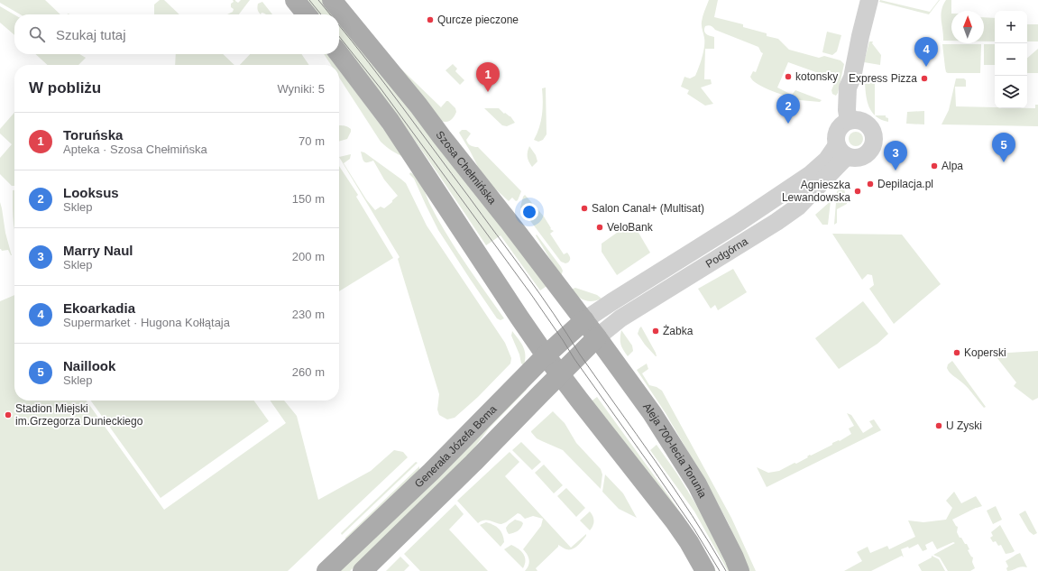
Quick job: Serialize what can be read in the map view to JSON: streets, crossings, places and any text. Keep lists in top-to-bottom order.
{
  "streets": {
    "main road": ["Szosa Chełmińska", "Generała Józefa Bema", "Aleja 700-lecia Torunia"],
    "street": ["Podgórna"]
  },
  "crossings": [
    ["Szosa Chełmińska", "Podgórna"],
    ["Szosa Chełmińska", "Generała Józefa Bema"],
    ["Szosa Chełmińska", "Aleja 700-lecia Torunia"],
    ["Podgórna", "Generała Józefa Bema"],
    ["Podgórna", "Aleja 700-lecia Torunia"]
  ],
  "places": [
    "Qurcze pieczone",
    "kotonsky",
    "Express Pizza",
    "Alpa",
    "Depilacja.pl",
    "Agnieszka Lewandowska",
    "Salon Canal+ (Multisat)",
    "VeloBank",
    "Żabka",
    "Koperski",
    "Stadion Miejski im.Grzegorza Dunieckiego",
    "U Zyski"
  ],
  "north": "top",
  "page": {
    "map_buttons": ["+", "−"],
    "search": "Szukaj tutaj",
    "pins": [
      "4",
      "1",
      "2",
      "5",
      "3"
    ],
    "heading": ["W pobliżu", "Wyniki: 5"],
    "list": [
      {
        "mark": "1",
        "name": "Toruńska",
        "note": "Apteka · Szosa Chełmińska",
        "value": "70 m"
      },
      {
        "mark": "2",
        "name": "Looksus",
        "note": "Sklep",
        "value": "150 m"
      },
      {
        "mark": "3",
        "name": "Marry Naul",
        "note": "Sklep",
        "value": "200 m"
      },
      {
        "mark": "4",
        "name": "Ekoarkadia",
        "note": "Supermarket · Hugona Kołłątaja",
        "value": "230 m"
      },
      {
        "mark": "5",
        "name": "Naillook",
        "note": "Sklep",
        "value": "260 m"
      }
    ]
  }
}
